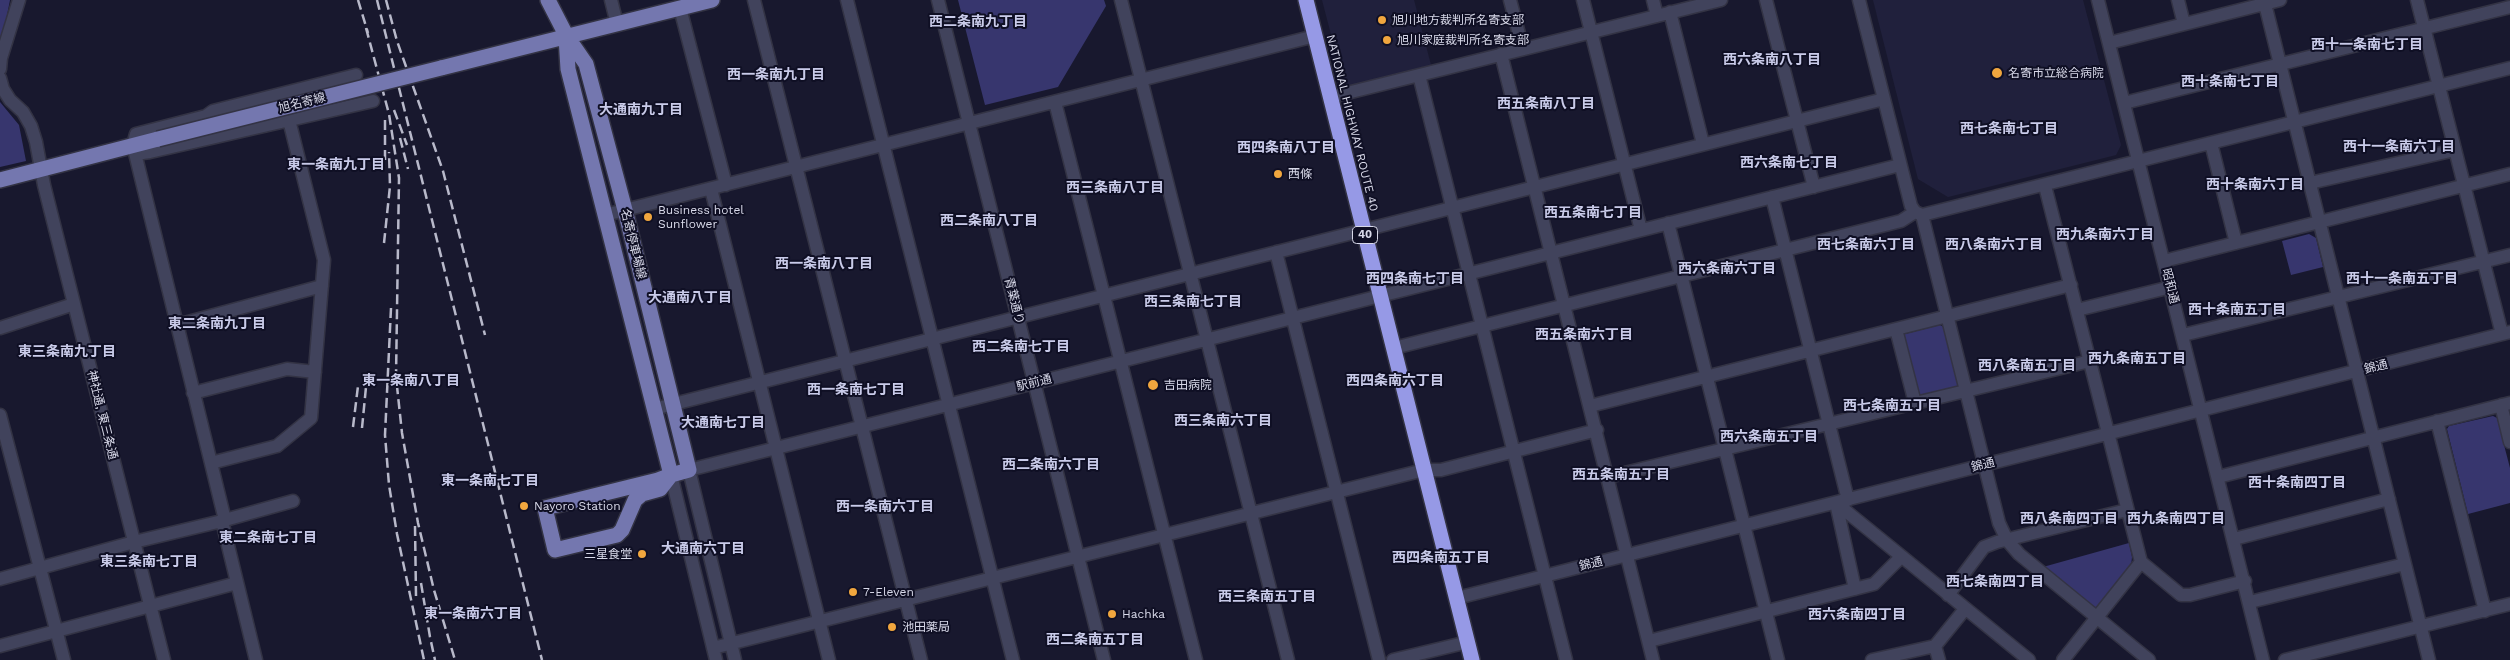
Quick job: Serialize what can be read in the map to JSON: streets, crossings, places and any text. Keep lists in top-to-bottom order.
{
  "streets": {
    "highway": ["NATIONAL HIGHWAY ROUTE 40", "40"],
    "main road": ["旭名寄線", "名寄停車場線"],
    "street": [
      "昭和通",
      "青葉通り",
      "錦通",
      "駅前通",
      "神社通, 東三条通"
    ]
  },
  "crossings": [
    ["旭名寄線", "名寄停車場線"],
    ["旭名寄線", "神社通, 東三条通"],
    ["NATIONAL HIGHWAY ROUTE 40", "錦通"],
    ["NATIONAL HIGHWAY ROUTE 40", "駅前通"],
    ["名寄停車場線", "駅前通"],
    ["昭和通", "錦通"],
    ["青葉通り", "駅前通"]
  ],
  "districts": [
    "西二条南九丁目",
    "西十一条南七丁目",
    "西六条南八丁目",
    "西一条南九丁目",
    "西十条南七丁目",
    "西五条南八丁目",
    "大通南九丁目",
    "西七条南七丁目",
    "西十一条南六丁目",
    "西四条南八丁目",
    "西六条南七丁目",
    "東一条南九丁目",
    "西十条南六丁目",
    "西三条南八丁目",
    "西五条南七丁目",
    "西二条南八丁目",
    "西九条南六丁目",
    "西七条南六丁目",
    "西八条南六丁目",
    "西一条南八丁目",
    "西六条南六丁目",
    "西四条南七丁目",
    "西十一条南五丁目",
    "大通南八丁目",
    "西三条南七丁目",
    "西十条南五丁目",
    "東二条南九丁目",
    "西五条南六丁目",
    "西二条南七丁目",
    "東三条南九丁目",
    "西九条南五丁目",
    "西八条南五丁目",
    "東一条南八丁目",
    "西四条南六丁目",
    "西一条南七丁目",
    "西七条南五丁目",
    "西三条南六丁目",
    "大通南七丁目",
    "西六条南五丁目",
    "西二条南六丁目",
    "西五条南五丁目",
    "東一条南七丁目",
    "西十条南四丁目",
    "西一条南六丁目",
    "西八条南四丁目",
    "西九条南四丁目",
    "東二条南七丁目",
    "大通南六丁目",
    "西四条南五丁目",
    "東三条南七丁目",
    "西七条南四丁目",
    "西三条南五丁目",
    "東一条南六丁目",
    "西六条南四丁目",
    "西二条南五丁目"
  ],
  "places": [
    "旭川地方裁判所名寄支部",
    "旭川家庭裁判所名寄支部",
    "名寄市立総合病院",
    "西條",
    "Business hotel Sunflower",
    "吉田病院",
    "Nayoro Station",
    "三星食堂",
    "7-Eleven",
    "Hachka",
    "池田薬局"
  ]
}
